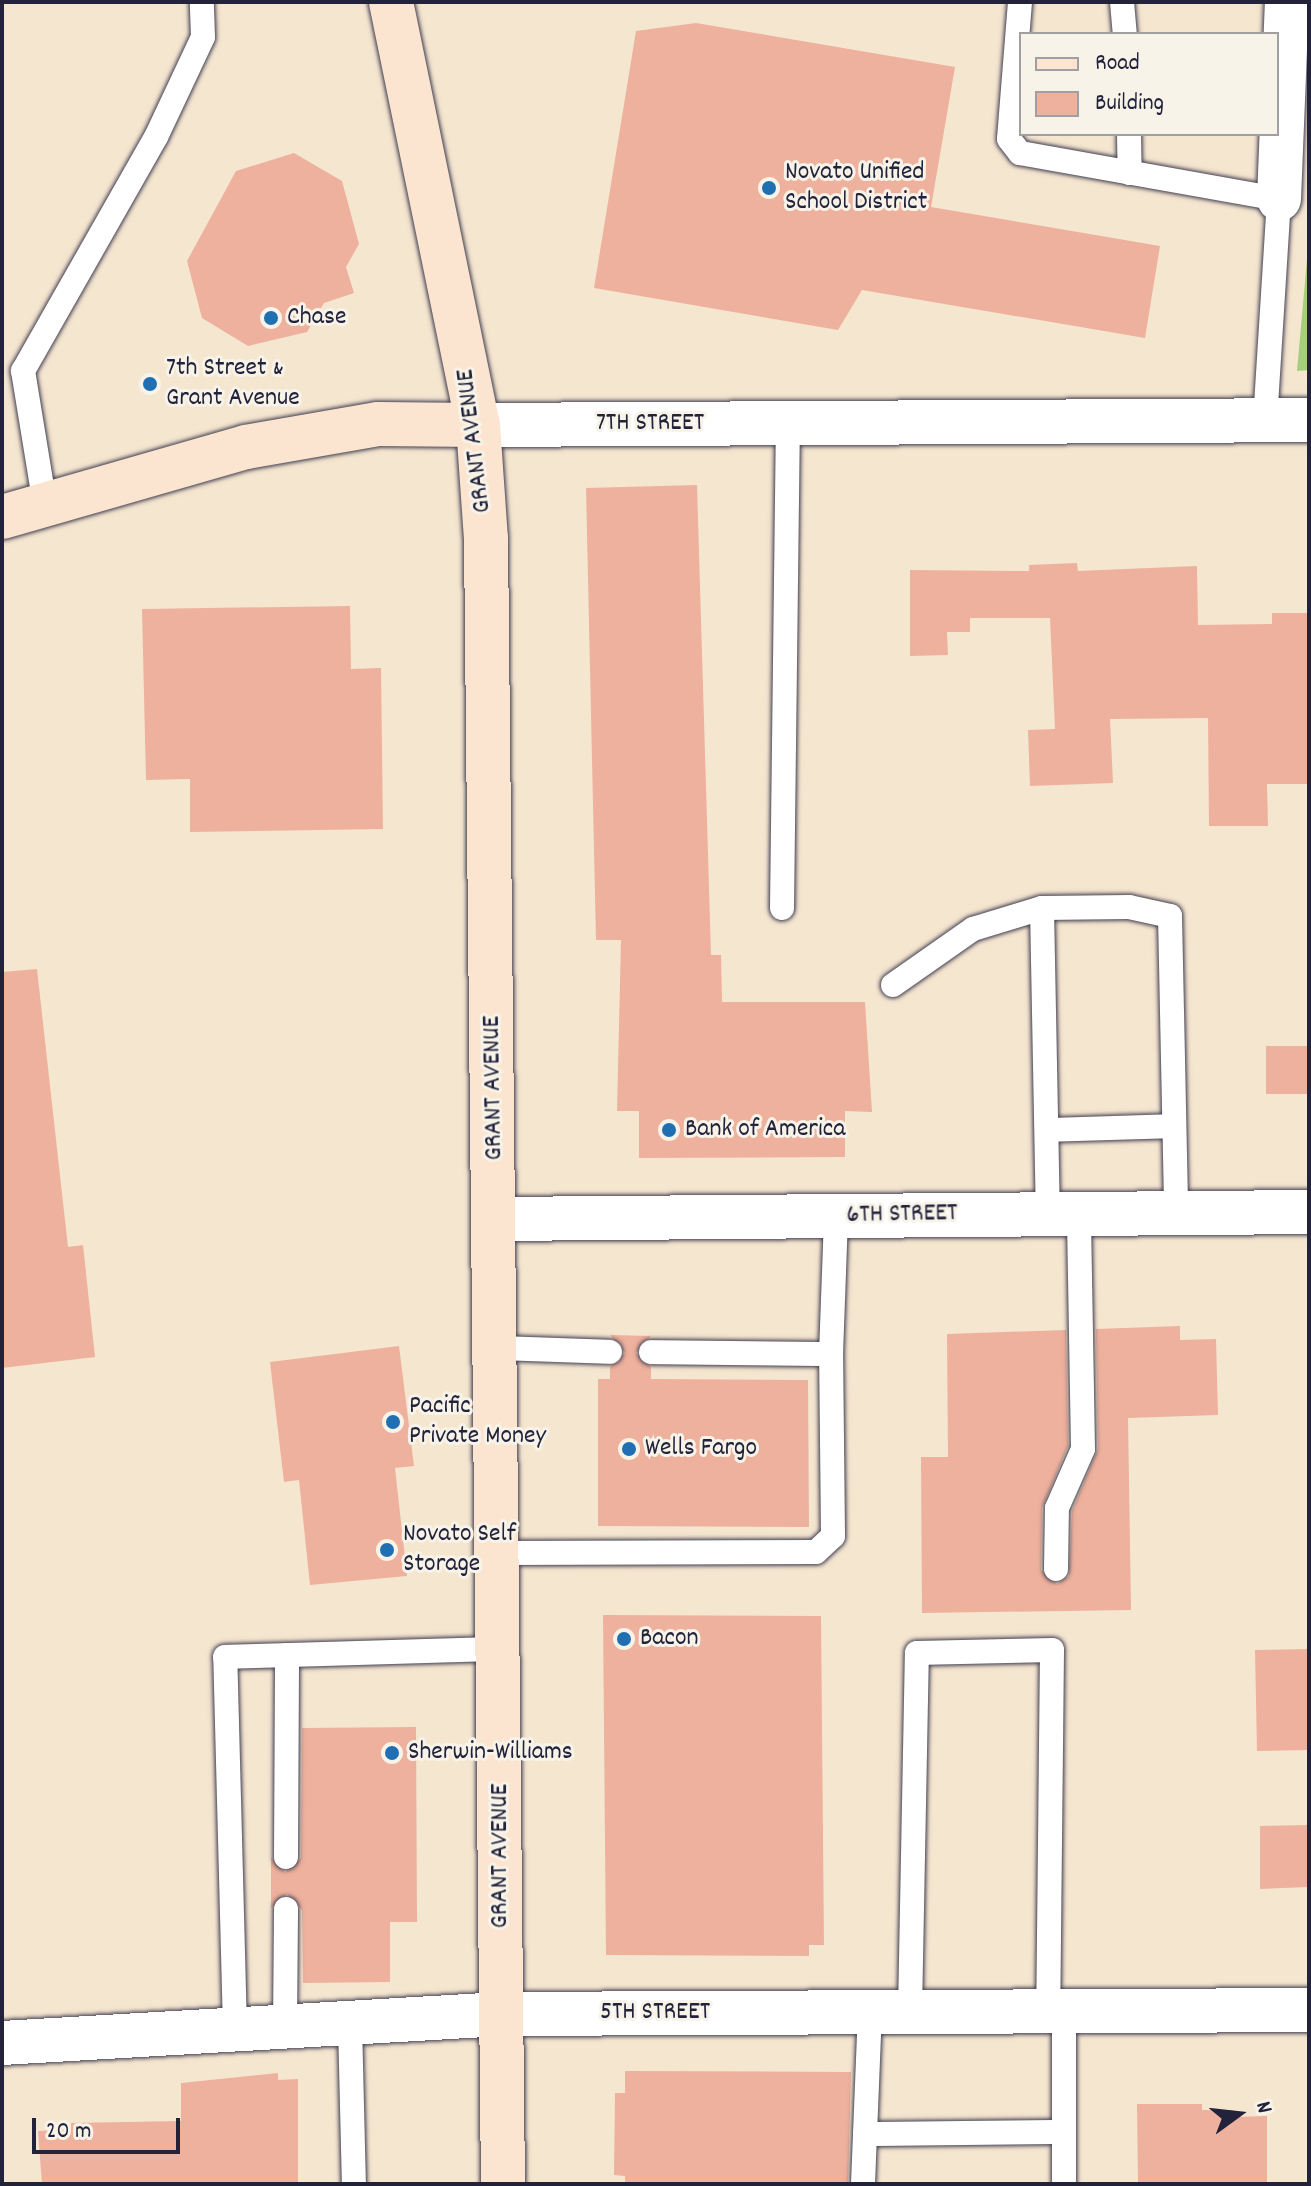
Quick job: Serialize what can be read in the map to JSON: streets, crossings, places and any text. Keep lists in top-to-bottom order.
{
  "streets": {
    "street": [
      "7TH STREET",
      "GRANT AVENUE",
      "6TH STREET",
      "5TH STREET"
    ]
  },
  "crossings": [
    ["7TH STREET", "GRANT AVENUE"],
    ["GRANT AVENUE", "6TH STREET"],
    ["GRANT AVENUE", "5TH STREET"]
  ],
  "places": [
    "Novato Unified School District",
    "Chase",
    "7th Street & Grant Avenue",
    "Bank of America",
    "Pacific Private Money",
    "Wells Fargo",
    "Novato Self Storage",
    "Bacon",
    "Sherwin-Williams"
  ],
  "legend": ["Road", "Building"],
  "scale_bar": "20 m",
  "north": "right"
}
